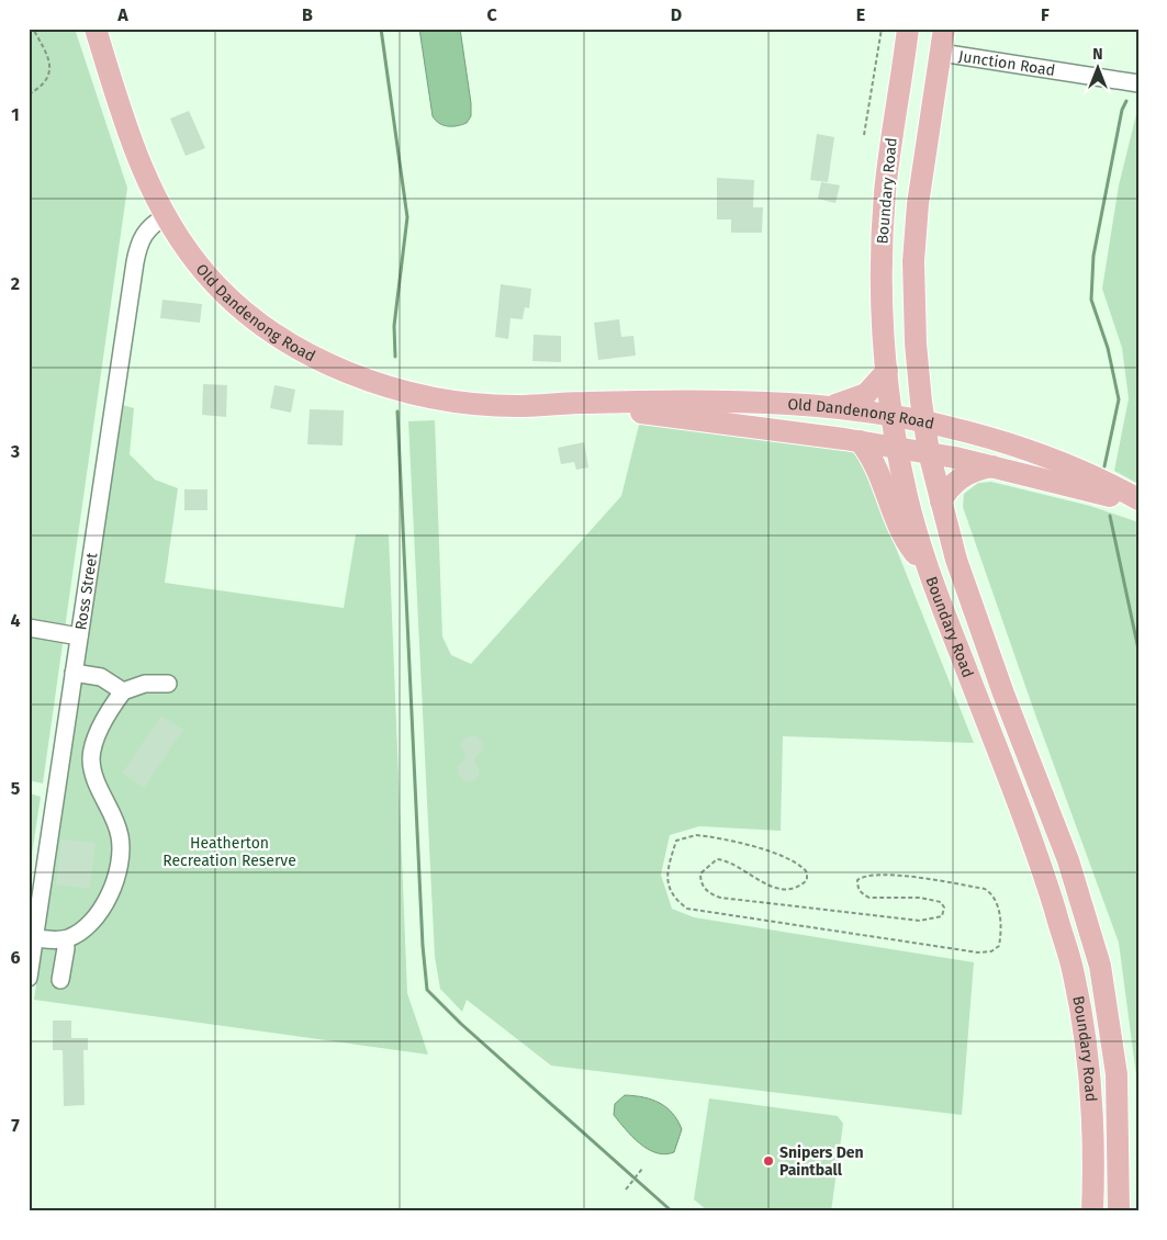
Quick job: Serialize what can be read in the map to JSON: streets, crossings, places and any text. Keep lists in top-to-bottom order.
{
  "streets": {
    "main road": ["Boundary Road", "Old Dandenong Road"],
    "street": ["Junction Road", "Ross Street"]
  },
  "crossings": [
    ["Junction Road", "Boundary Road"],
    ["Boundary Road", "Old Dandenong Road"],
    ["Old Dandenong Road", "Ross Street"]
  ],
  "parks": ["Heatherton Recreation Reserve"],
  "places": ["Snipers Den Paintball"],
  "north": "top",
  "grid": {
    "columns": [
      "A",
      "B",
      "C",
      "D",
      "E",
      "F"
    ],
    "rows": [
      "1",
      "2",
      "3",
      "4",
      "5",
      "6",
      "7"
    ]
  }
}
